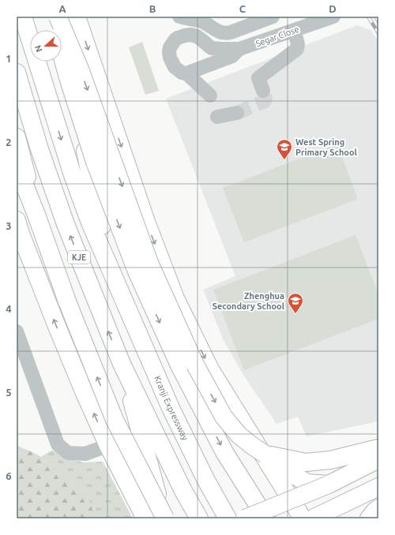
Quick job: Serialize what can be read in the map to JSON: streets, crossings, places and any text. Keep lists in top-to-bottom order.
{
  "streets": {
    "highway": ["KJE", "Kranji Expressway"],
    "street": ["Segar Close"]
  },
  "crossings": [
    ["KJE", "Kranji Expressway"]
  ],
  "places": {
    "school or university": ["West Spring Primary School", "Zhenghua Secondary School"]
  },
  "north": "left",
  "grid": {
    "columns": [
      "A",
      "B",
      "C",
      "D"
    ],
    "rows": [
      "1",
      "2",
      "3",
      "4",
      "5",
      "6"
    ]
  }
}
